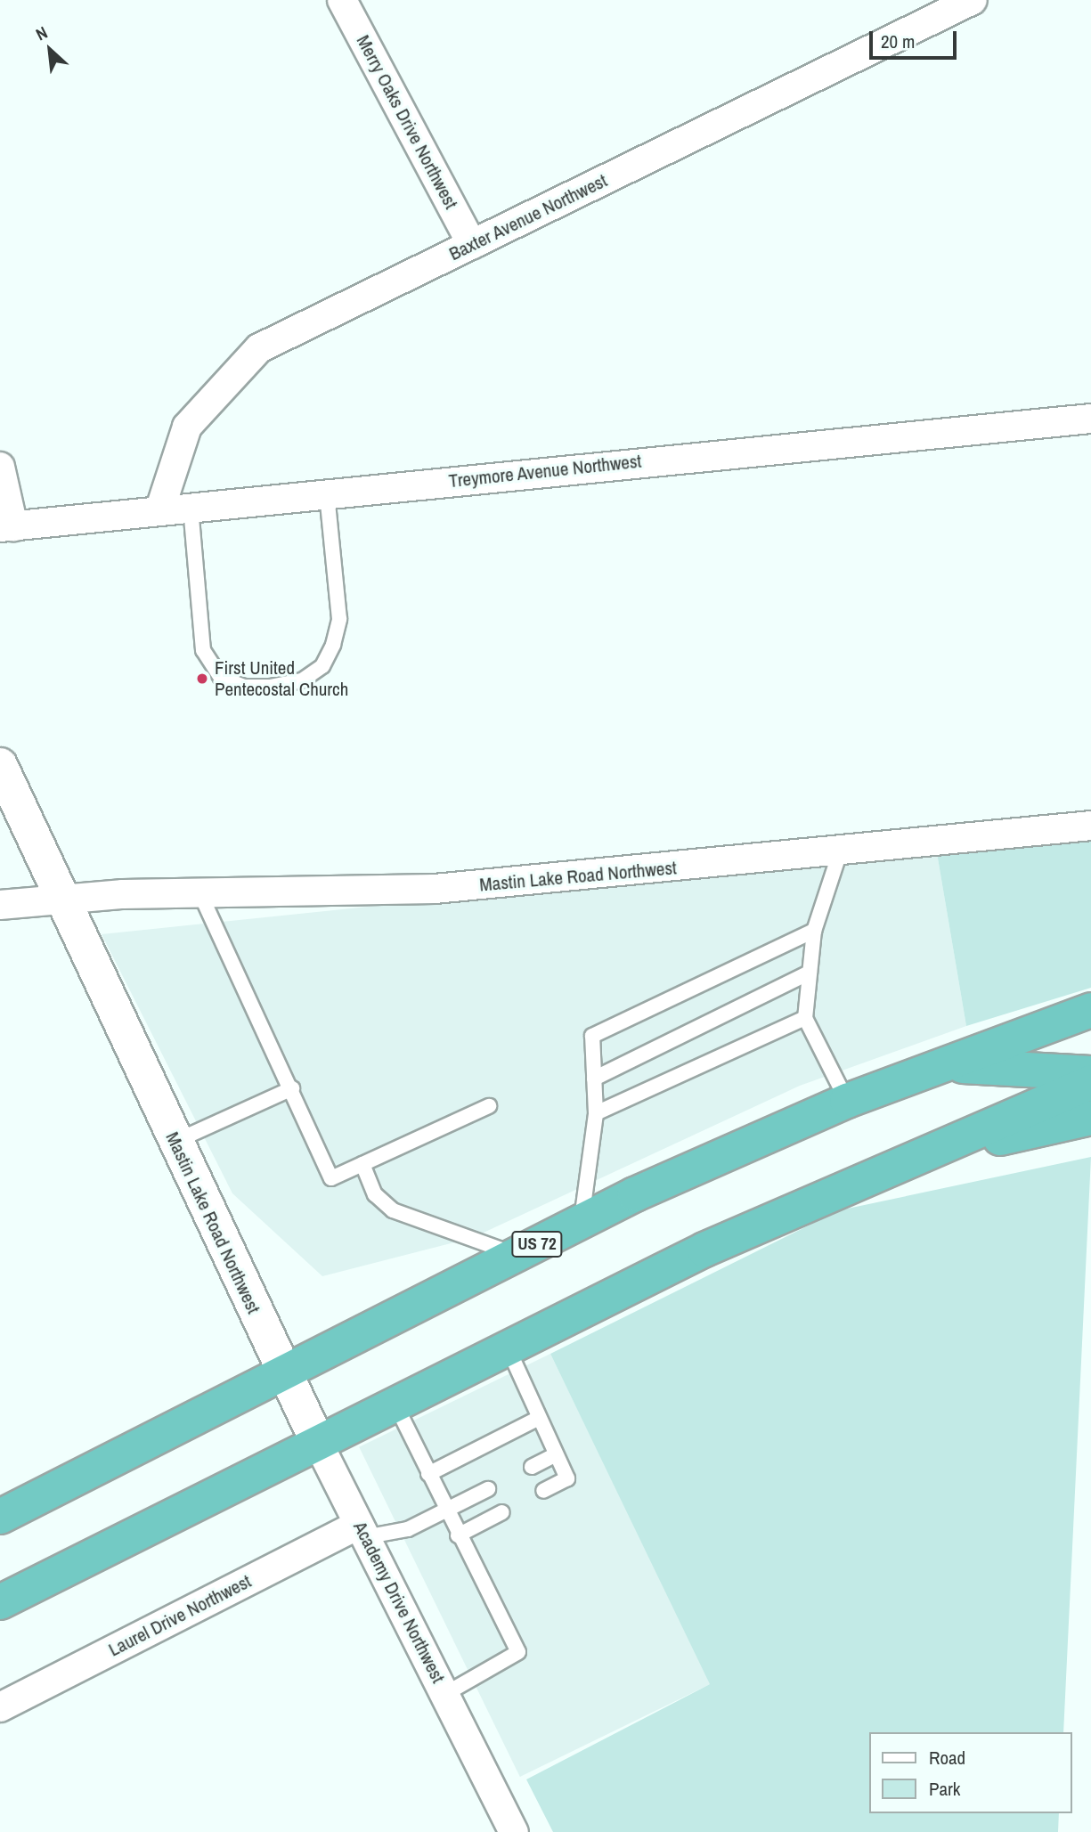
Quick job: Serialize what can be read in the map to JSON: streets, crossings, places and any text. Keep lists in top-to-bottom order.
{
  "streets": {
    "highway": ["US 72"],
    "street": [
      "Merry Oaks Drive Northwest",
      "Baxter Avenue Northwest",
      "Treymore Avenue Northwest",
      "Mastin Lake Road Northwest",
      "Academy Drive Northwest",
      "Laurel Drive Northwest"
    ]
  },
  "crossings": [
    ["Merry Oaks Drive Northwest", "Baxter Avenue Northwest"],
    ["Baxter Avenue Northwest", "Treymore Avenue Northwest"],
    ["Mastin Lake Road Northwest", "US 72"],
    ["Mastin Lake Road Northwest", "Academy Drive Northwest"],
    ["US 72", "Academy Drive Northwest"],
    ["Academy Drive Northwest", "Laurel Drive Northwest"]
  ],
  "places": ["First United Pentecostal Church"],
  "legend": ["Road", "Park"],
  "scale_bar": "20 m",
  "north": "top left"
}
